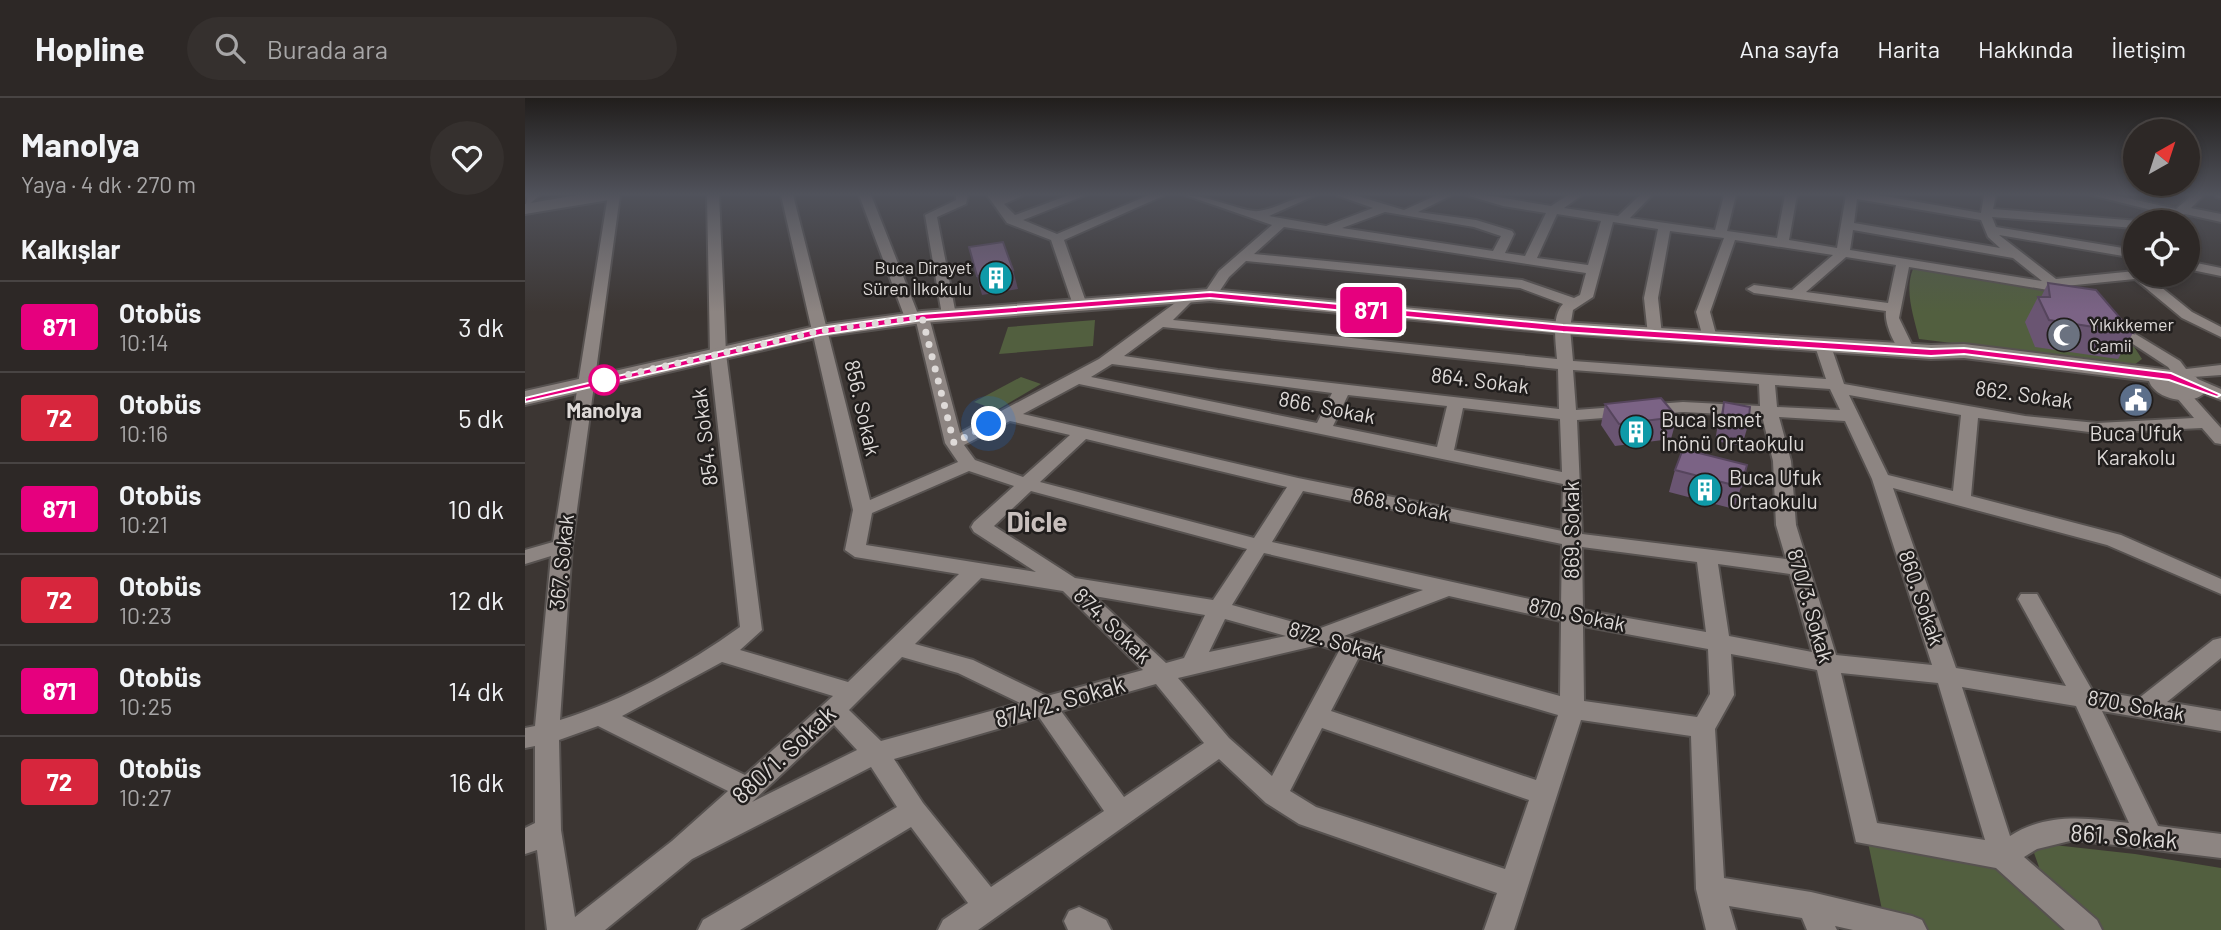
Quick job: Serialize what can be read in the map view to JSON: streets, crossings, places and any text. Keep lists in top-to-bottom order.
{
  "streets": {
    "street": [
      "864. Sokak",
      "862. Sokak",
      "856. Sokak",
      "866. Sokak",
      "854. Sokak",
      "868. Sokak",
      "869. Sokak",
      "367. Sokak",
      "860. Sokak",
      "870/3. Sokak",
      "870. Sokak",
      "874. Sokak",
      "872. Sokak",
      "874/2. Sokak",
      "880/1. Sokak",
      "861. Sokak"
    ]
  },
  "crossings": [
    ["864. Sokak", "869. Sokak"],
    ["864. Sokak", "860. Sokak"],
    ["864. Sokak", "870/3. Sokak"],
    ["862. Sokak", "869. Sokak"],
    ["862. Sokak", "860. Sokak"],
    ["862. Sokak", "870/3. Sokak"],
    ["856. Sokak", "874. Sokak"],
    ["866. Sokak", "869. Sokak"],
    ["868. Sokak", "869. Sokak"],
    ["868. Sokak", "870/3. Sokak"],
    ["869. Sokak", "870. Sokak"],
    ["869. Sokak", "874. Sokak"],
    ["869. Sokak", "872. Sokak"],
    ["860. Sokak", "870/3. Sokak"],
    ["860. Sokak", "870. Sokak"],
    ["860. Sokak", "861. Sokak"],
    ["870/3. Sokak", "870. Sokak"],
    ["870/3. Sokak", "861. Sokak"],
    ["870. Sokak", "872. Sokak"],
    ["870. Sokak", "874/2. Sokak"],
    ["874. Sokak", "872. Sokak"],
    ["874. Sokak", "874/2. Sokak"],
    ["874. Sokak", "880/1. Sokak"],
    ["872. Sokak", "874/2. Sokak"],
    ["874/2. Sokak", "880/1. Sokak"]
  ],
  "districts": ["Dicle"],
  "places": {
    "building": ["Buca Dirayet Süren İlkokulu", "Buca İsmet İnönü Ortaokulu", "Buca Ufuk Ortaokulu"],
    "mosque": ["Yıkıkkemer Camii"],
    "other": ["Manolya"],
    "public building": ["Buca Ufuk Karakolu"]
  },
  "lines": ["bus line 871"],
  "north": "top right",
  "page": {
    "header": "Hopline",
    "search": "Burada ara",
    "nav": [
      "Ana sayfa",
      "Harita",
      "Hakkında",
      "İletişim"
    ],
    "heading": [
      ["Manolya", "Yaya · 4 dk · 270 m"],
      "Kalkışlar"
    ],
    "on_map": "871",
    "list": [
      {
        "mark": "871",
        "name": "Otobüs",
        "note": "10:14",
        "value": "3 dk"
      },
      {
        "mark": "72",
        "name": "Otobüs",
        "note": "10:16",
        "value": "5 dk"
      },
      {
        "mark": "871",
        "name": "Otobüs",
        "note": "10:21",
        "value": "10 dk"
      },
      {
        "mark": "72",
        "name": "Otobüs",
        "note": "10:23",
        "value": "12 dk"
      },
      {
        "mark": "871",
        "name": "Otobüs",
        "note": "10:25",
        "value": "14 dk"
      },
      {
        "mark": "72",
        "name": "Otobüs",
        "note": "10:27",
        "value": "16 dk"
      }
    ]
  }
}
